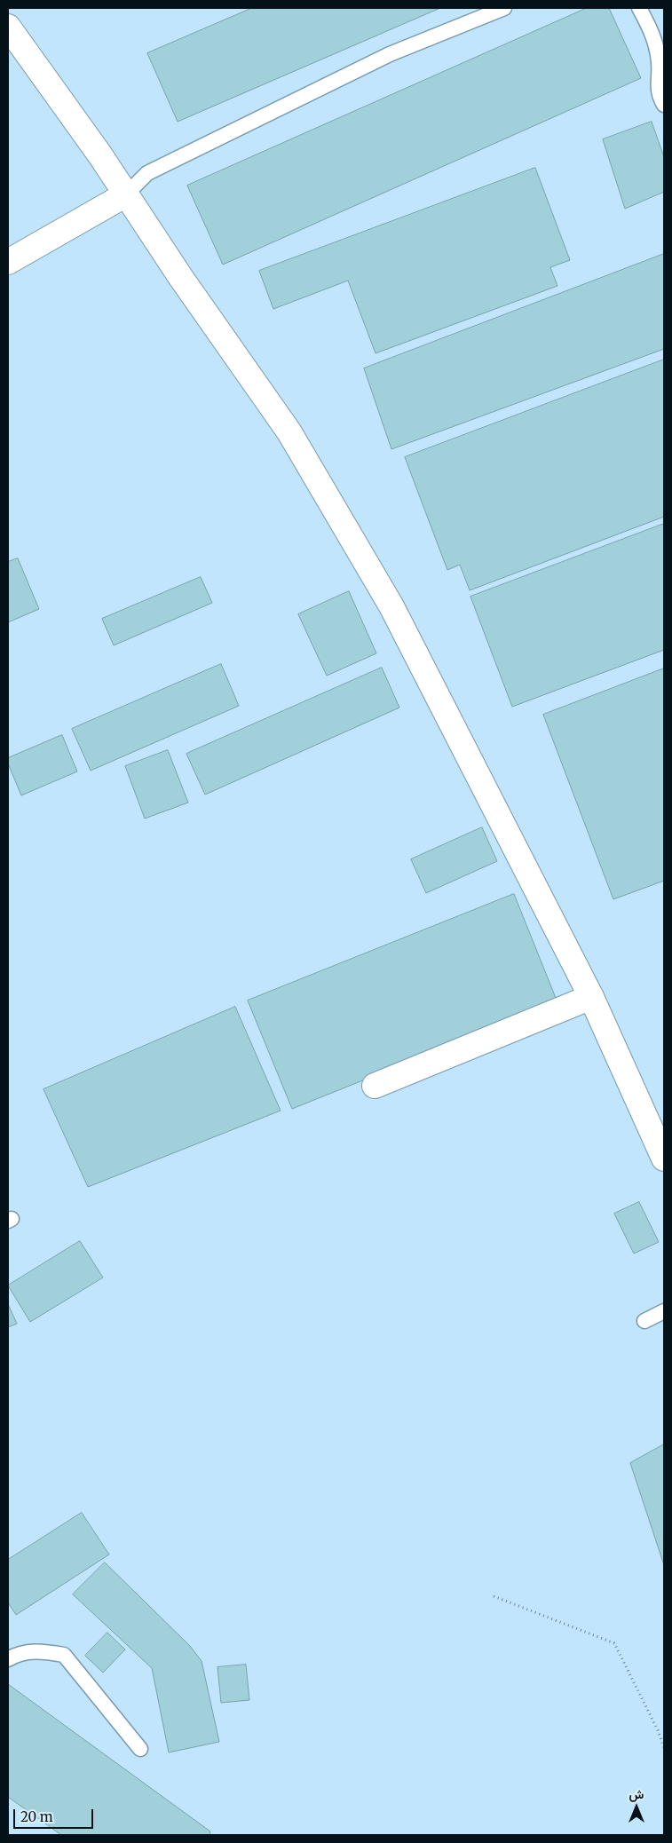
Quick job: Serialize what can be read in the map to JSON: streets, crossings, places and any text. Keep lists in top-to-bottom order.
{
  "scale_bar": "20 m",
  "north": "top"
}
